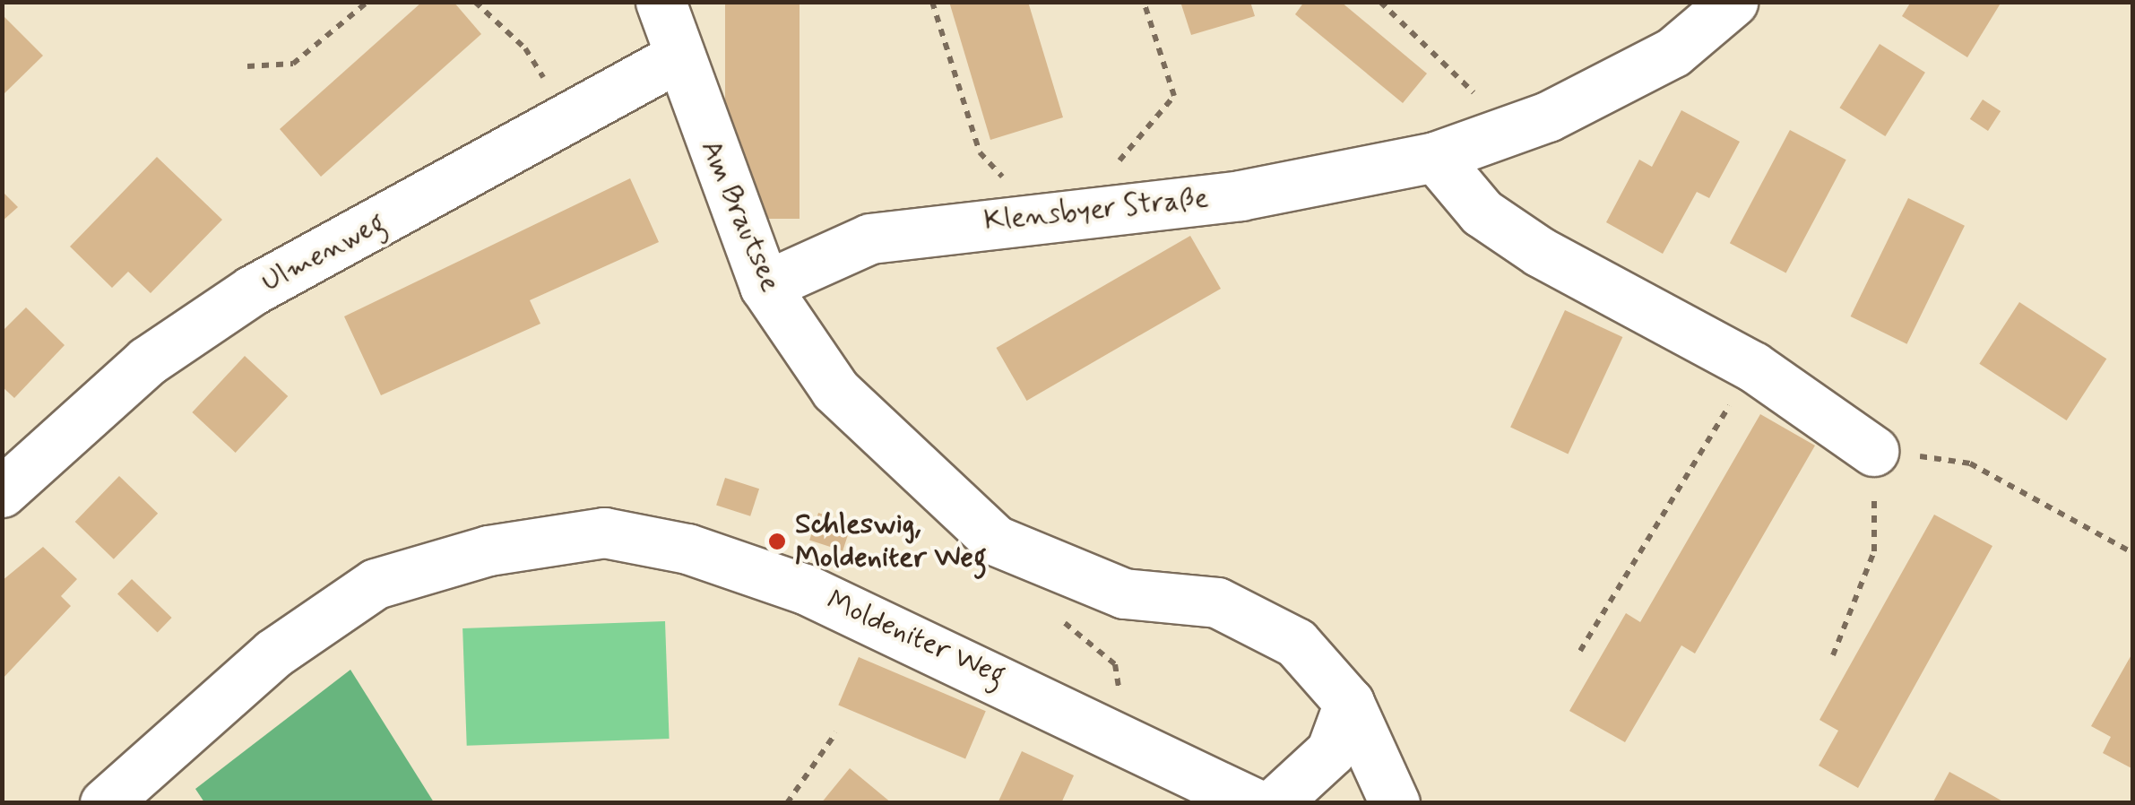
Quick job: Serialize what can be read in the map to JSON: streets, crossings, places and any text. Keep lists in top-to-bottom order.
{
  "streets": {
    "street": [
      "Klensbyer Straße",
      "Am Brautsee",
      "Ulmenweg",
      "Moldeniter Weg"
    ]
  },
  "crossings": [
    ["Klensbyer Straße", "Am Brautsee"],
    ["Am Brautsee", "Ulmenweg"]
  ],
  "places": ["Schleswig, Moldeniter Weg"]
}
